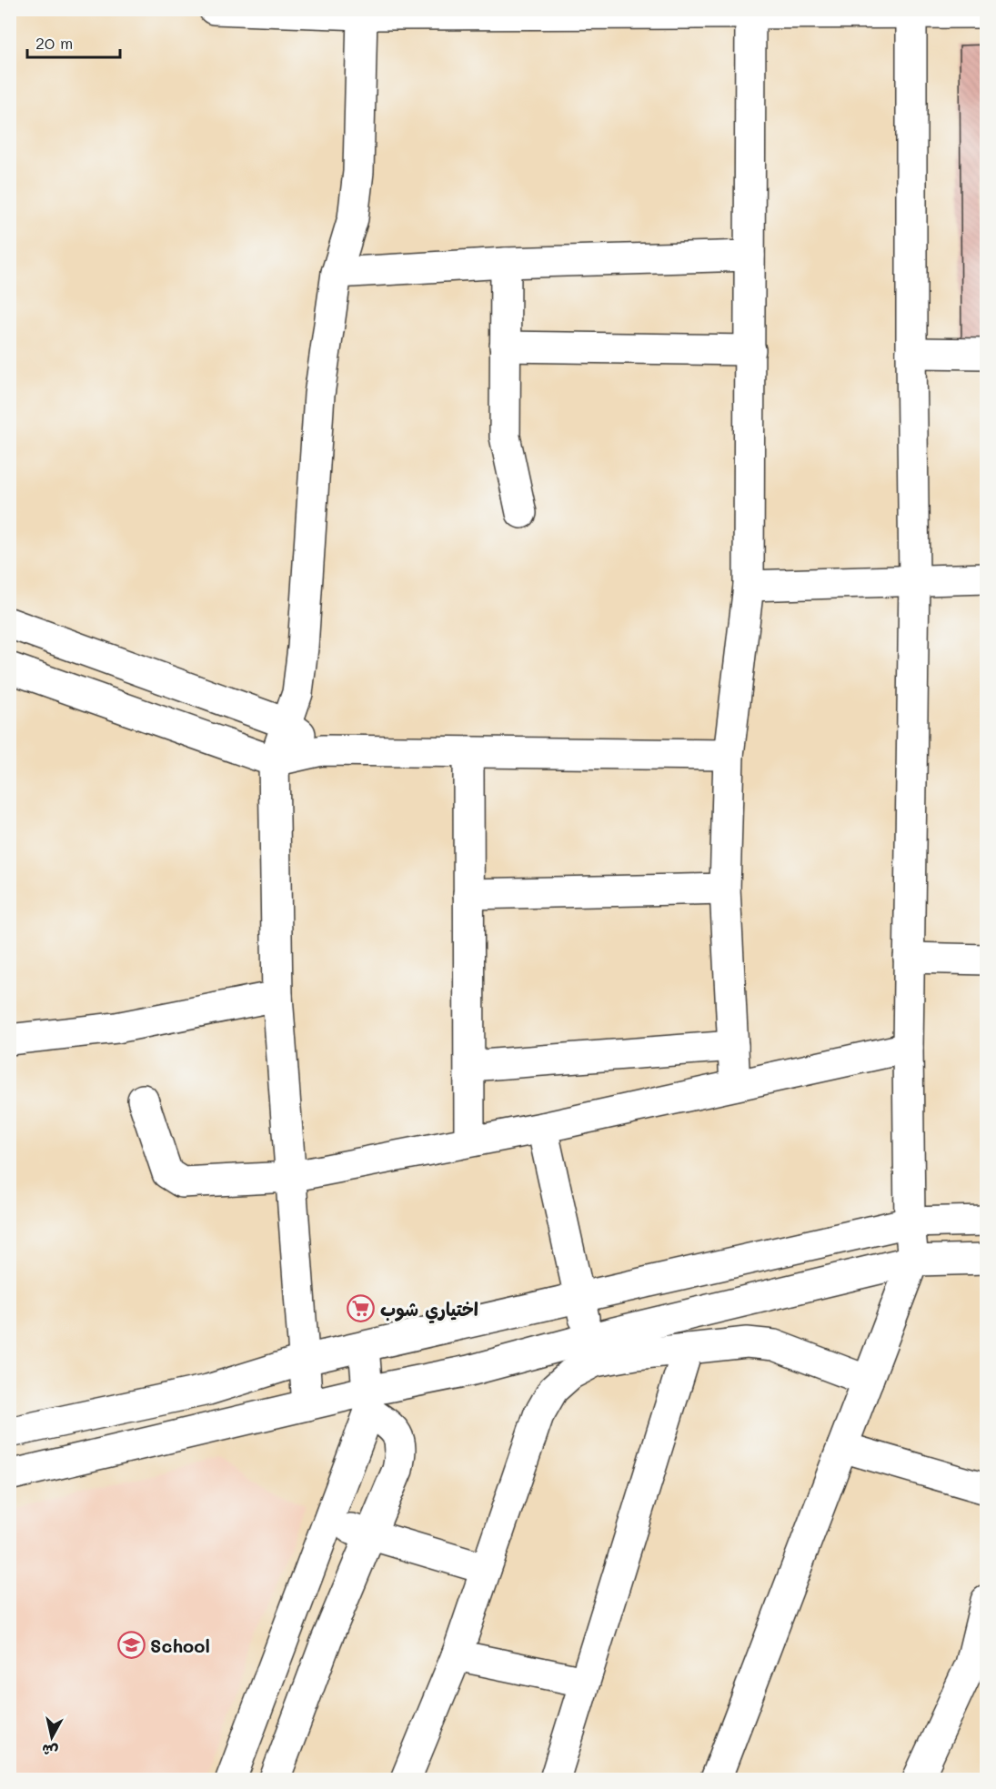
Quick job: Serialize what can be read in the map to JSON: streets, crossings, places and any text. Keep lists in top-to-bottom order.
{
  "places": {
    "supermarket": ["اختياري شوب"],
    "school or university": ["School"]
  },
  "scale_bar": "20 m",
  "north": "bottom"
}
